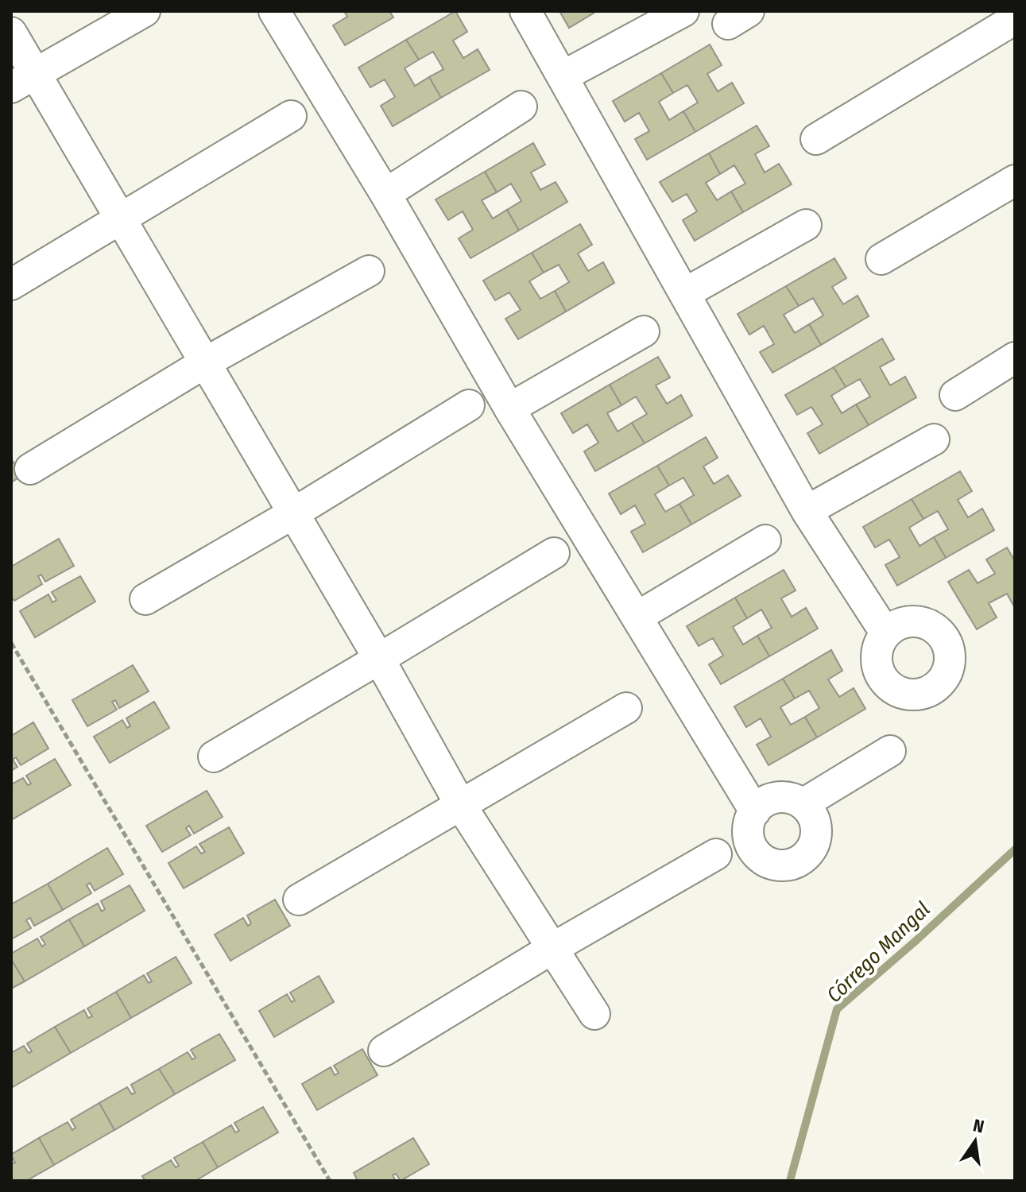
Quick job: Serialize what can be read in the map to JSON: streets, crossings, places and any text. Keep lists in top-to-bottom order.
{
  "water": ["Córrego Mangal"],
  "north": "top"
}
